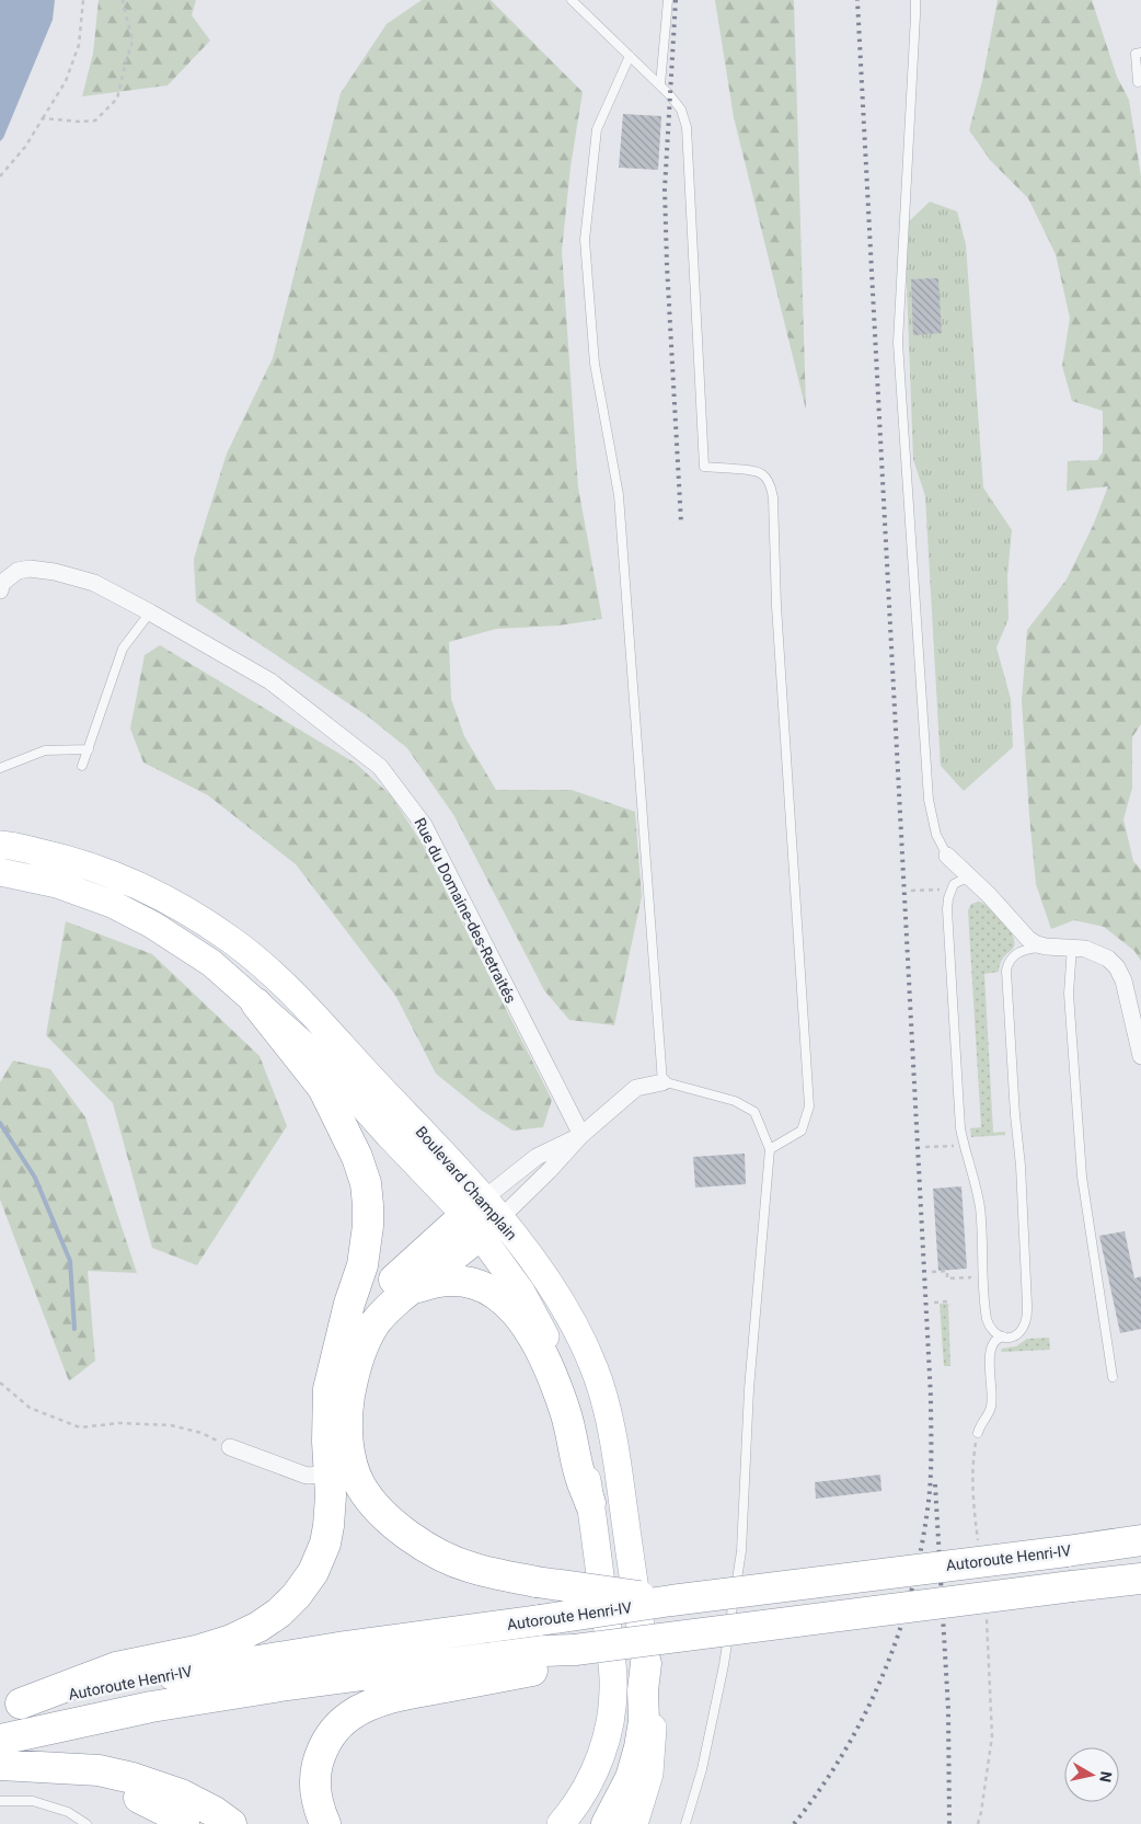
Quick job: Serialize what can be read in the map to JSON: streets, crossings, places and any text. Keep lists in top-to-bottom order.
{
  "streets": {
    "highway": ["Autoroute Henri-IV"],
    "main road": ["Boulevard Champlain"],
    "street": ["Rue du Domaine-des-Retraités"]
  },
  "north": "right"
}
